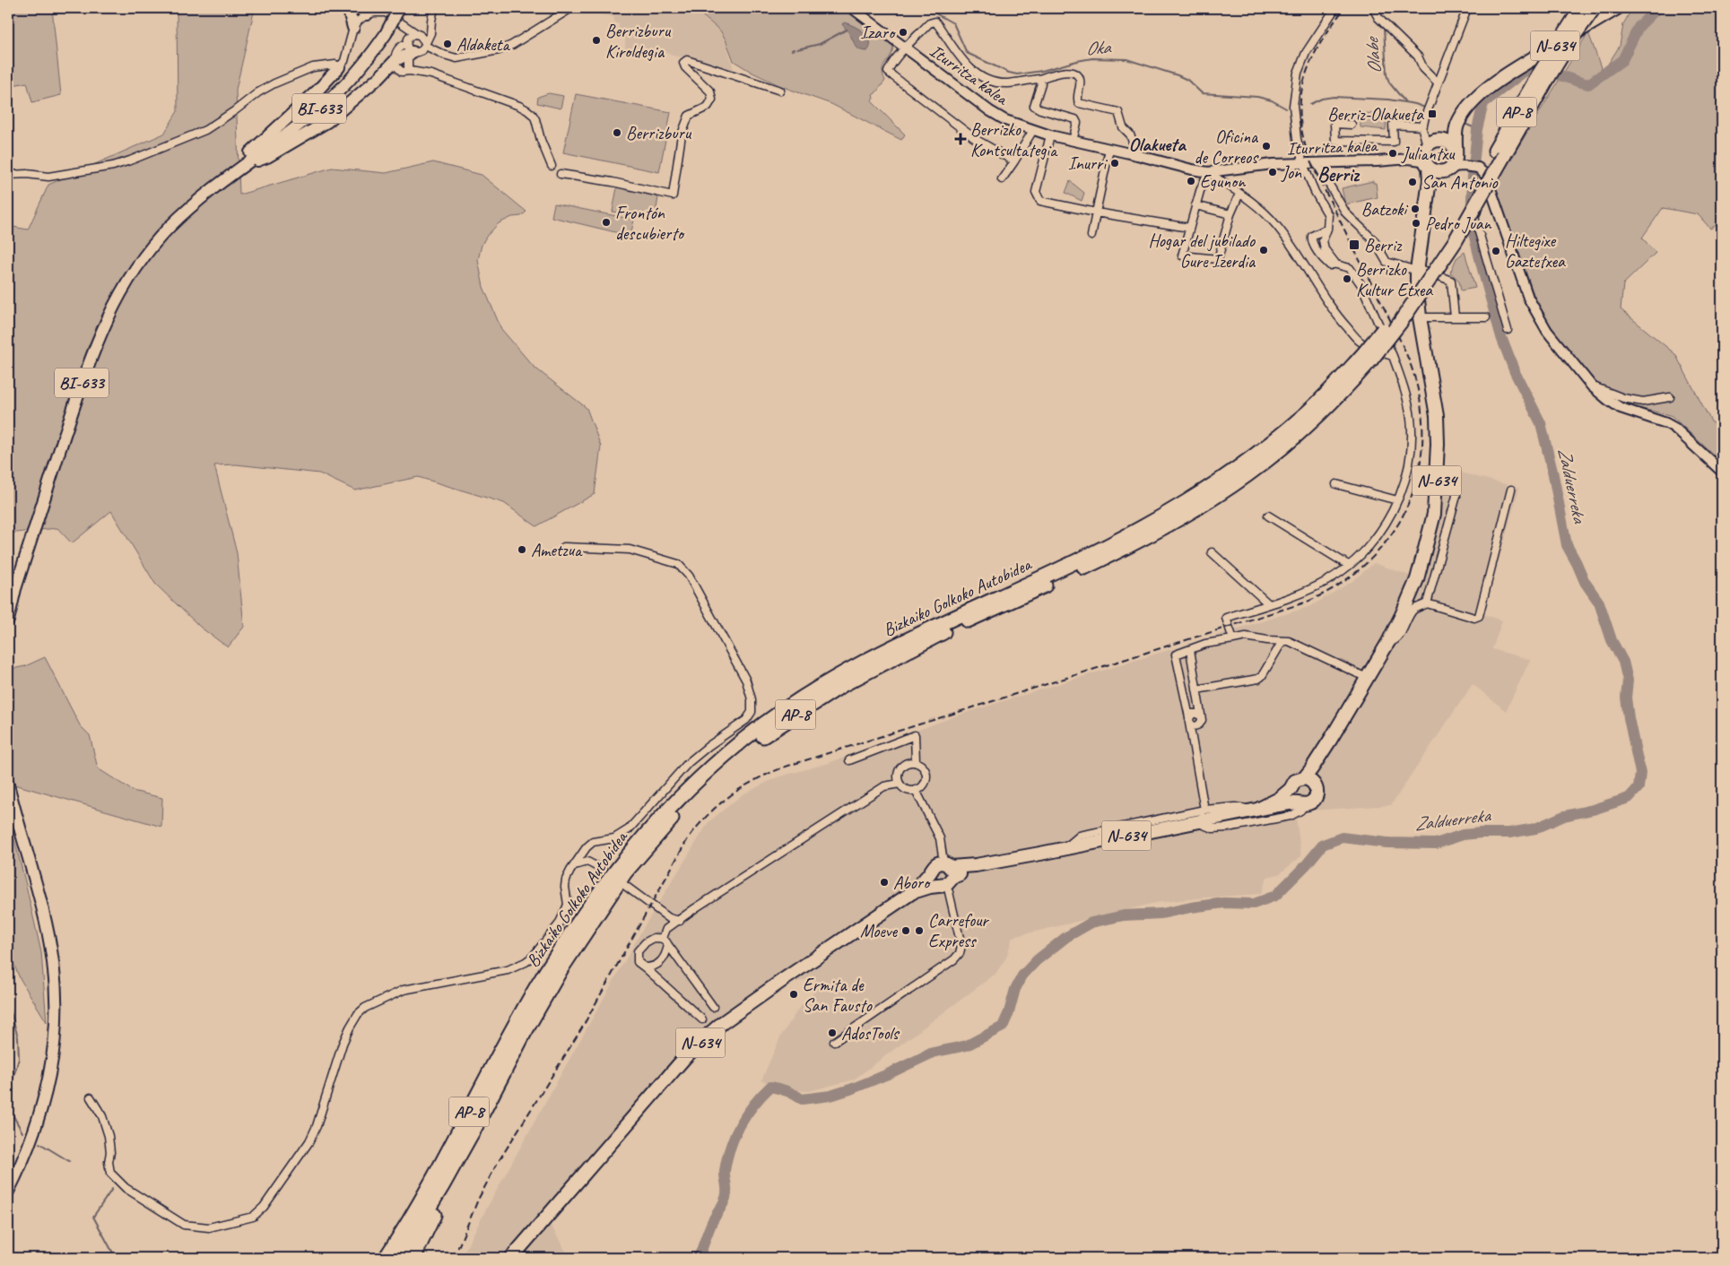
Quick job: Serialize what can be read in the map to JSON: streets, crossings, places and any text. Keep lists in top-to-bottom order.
{
  "streets": {
    "highway": ["N-634", "AP-8", "Bizkaiko Golkoko Autobidea"],
    "main road": ["BI-633"],
    "street": ["Iturritza kalea"]
  },
  "crossings": [
    ["N-634", "Iturritza kalea"]
  ],
  "districts": ["Olakueta", "Berriz"],
  "water": ["Oka", "Olabe", "Zalduerreka"],
  "places": {
    "other": [
      "Izaro",
      "Berrizburu Kiroldegia",
      "Aldaketa",
      "Berrizburu",
      "Oficina de Correos",
      "Juliantxu",
      "Inurri",
      "Jon",
      "Egunon",
      "San Antonio",
      "Batzoki",
      "Frontón descubierto",
      "Pedro Juan",
      "Hogar del jubilado Gure Izerdia",
      "Hiltegixe Gaztetxea",
      "Berrizko Kultur Etxea",
      "Ametzua",
      "Aboro",
      "Moeve",
      "Carrefour Express",
      "Ermita de San Fausto",
      "AdosTools"
    ],
    "transit": ["Berriz-Olakueta", "Berriz"],
    "health": ["Berrizko Kontsultategia"]
  }
}
